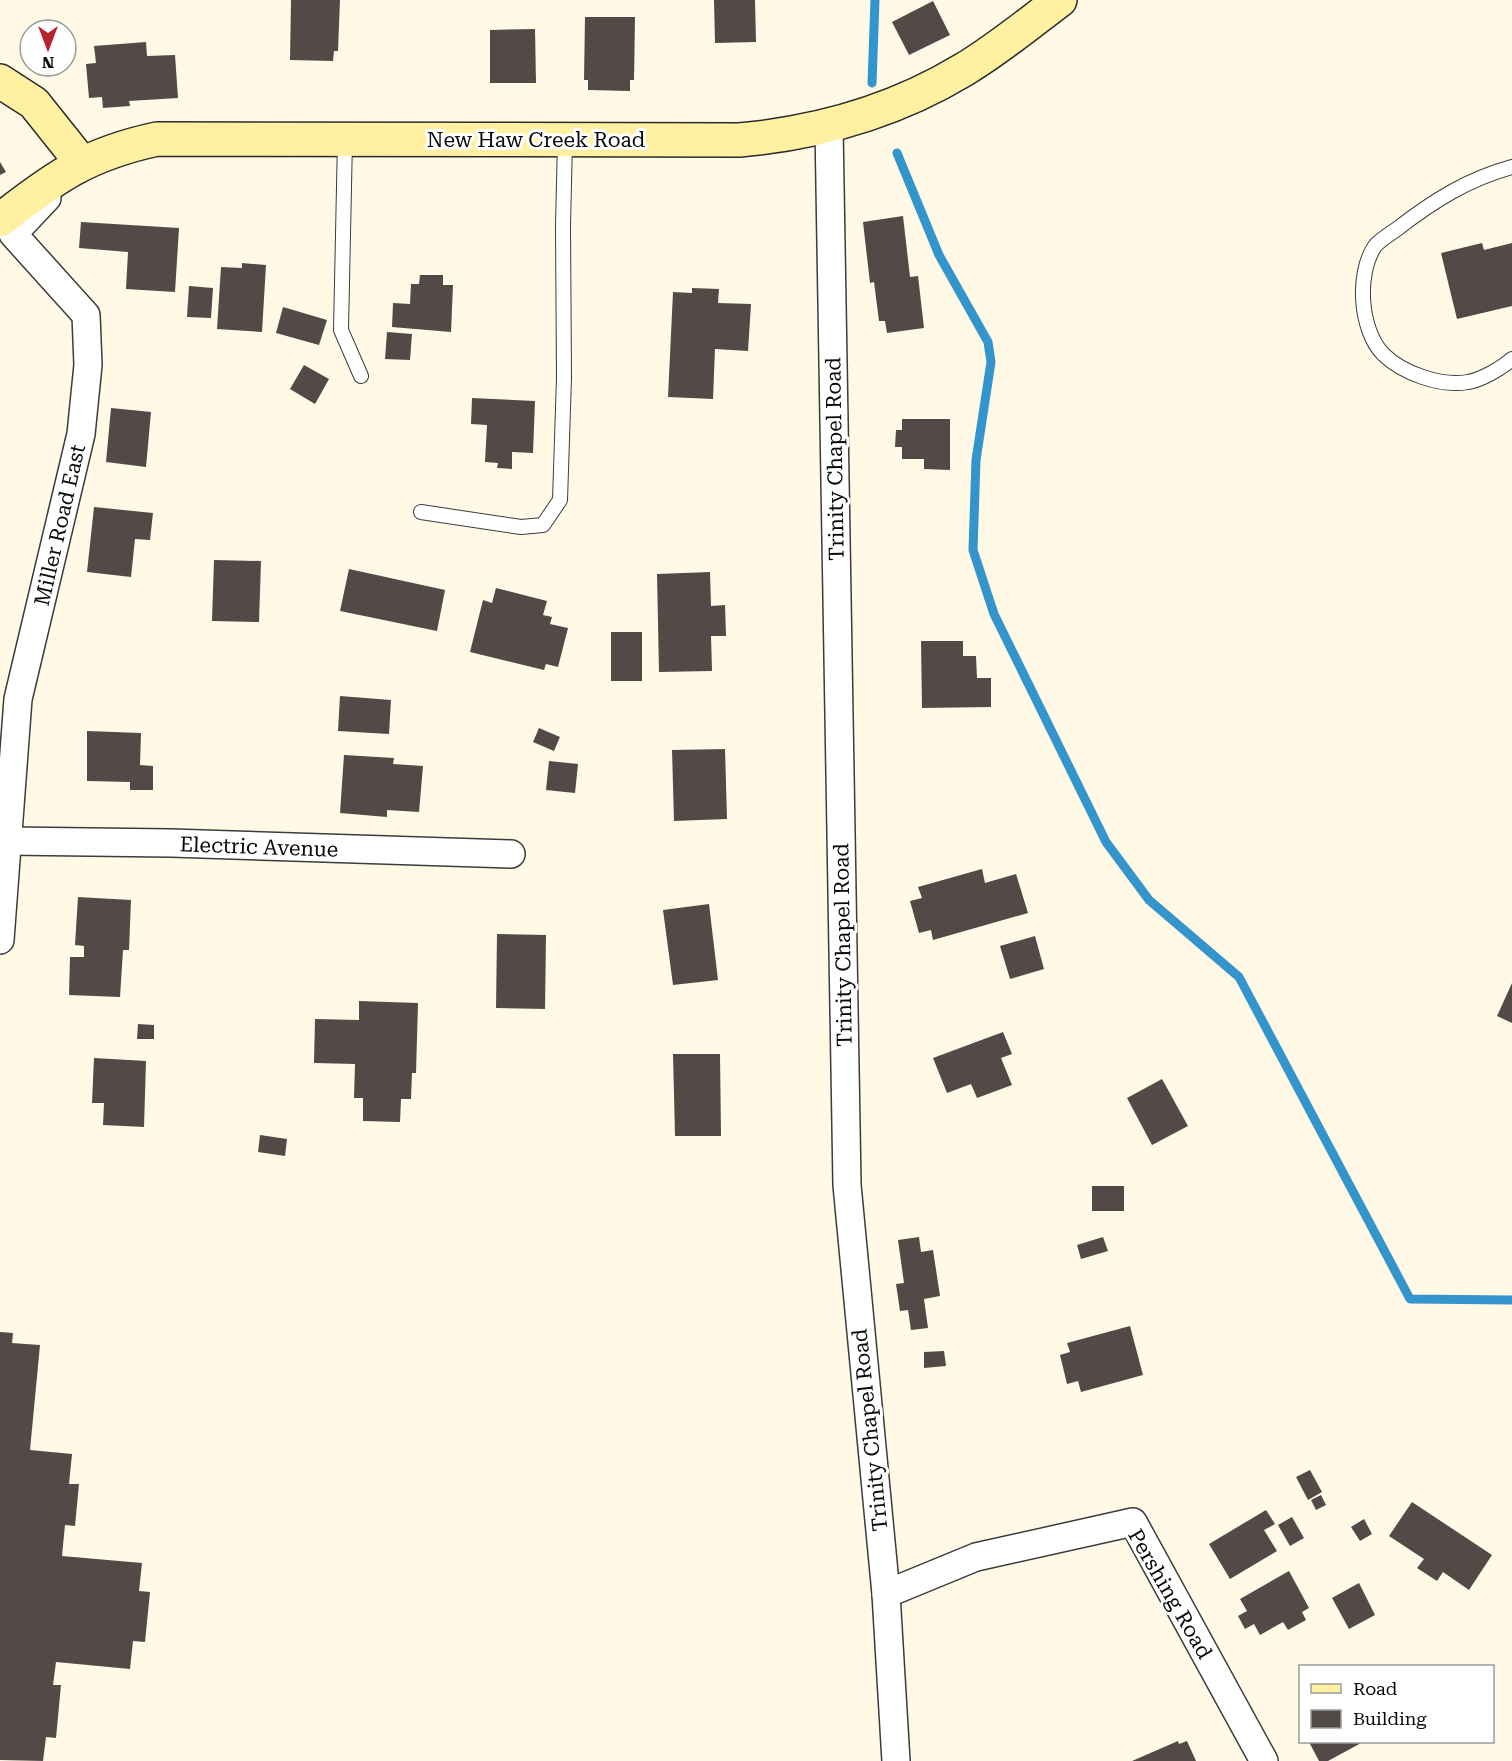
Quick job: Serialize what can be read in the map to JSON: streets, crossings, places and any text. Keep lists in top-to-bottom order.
{
  "streets": {
    "street": [
      "New Haw Creek Road",
      "Trinity Chapel Road",
      "Miller Road East",
      "Electric Avenue",
      "Pershing Road"
    ]
  },
  "crossings": [
    ["New Haw Creek Road", "Trinity Chapel Road"],
    ["New Haw Creek Road", "Miller Road East"],
    ["Trinity Chapel Road", "Pershing Road"],
    ["Miller Road East", "Electric Avenue"]
  ],
  "legend": ["Road", "Building"],
  "north": "bottom"
}
